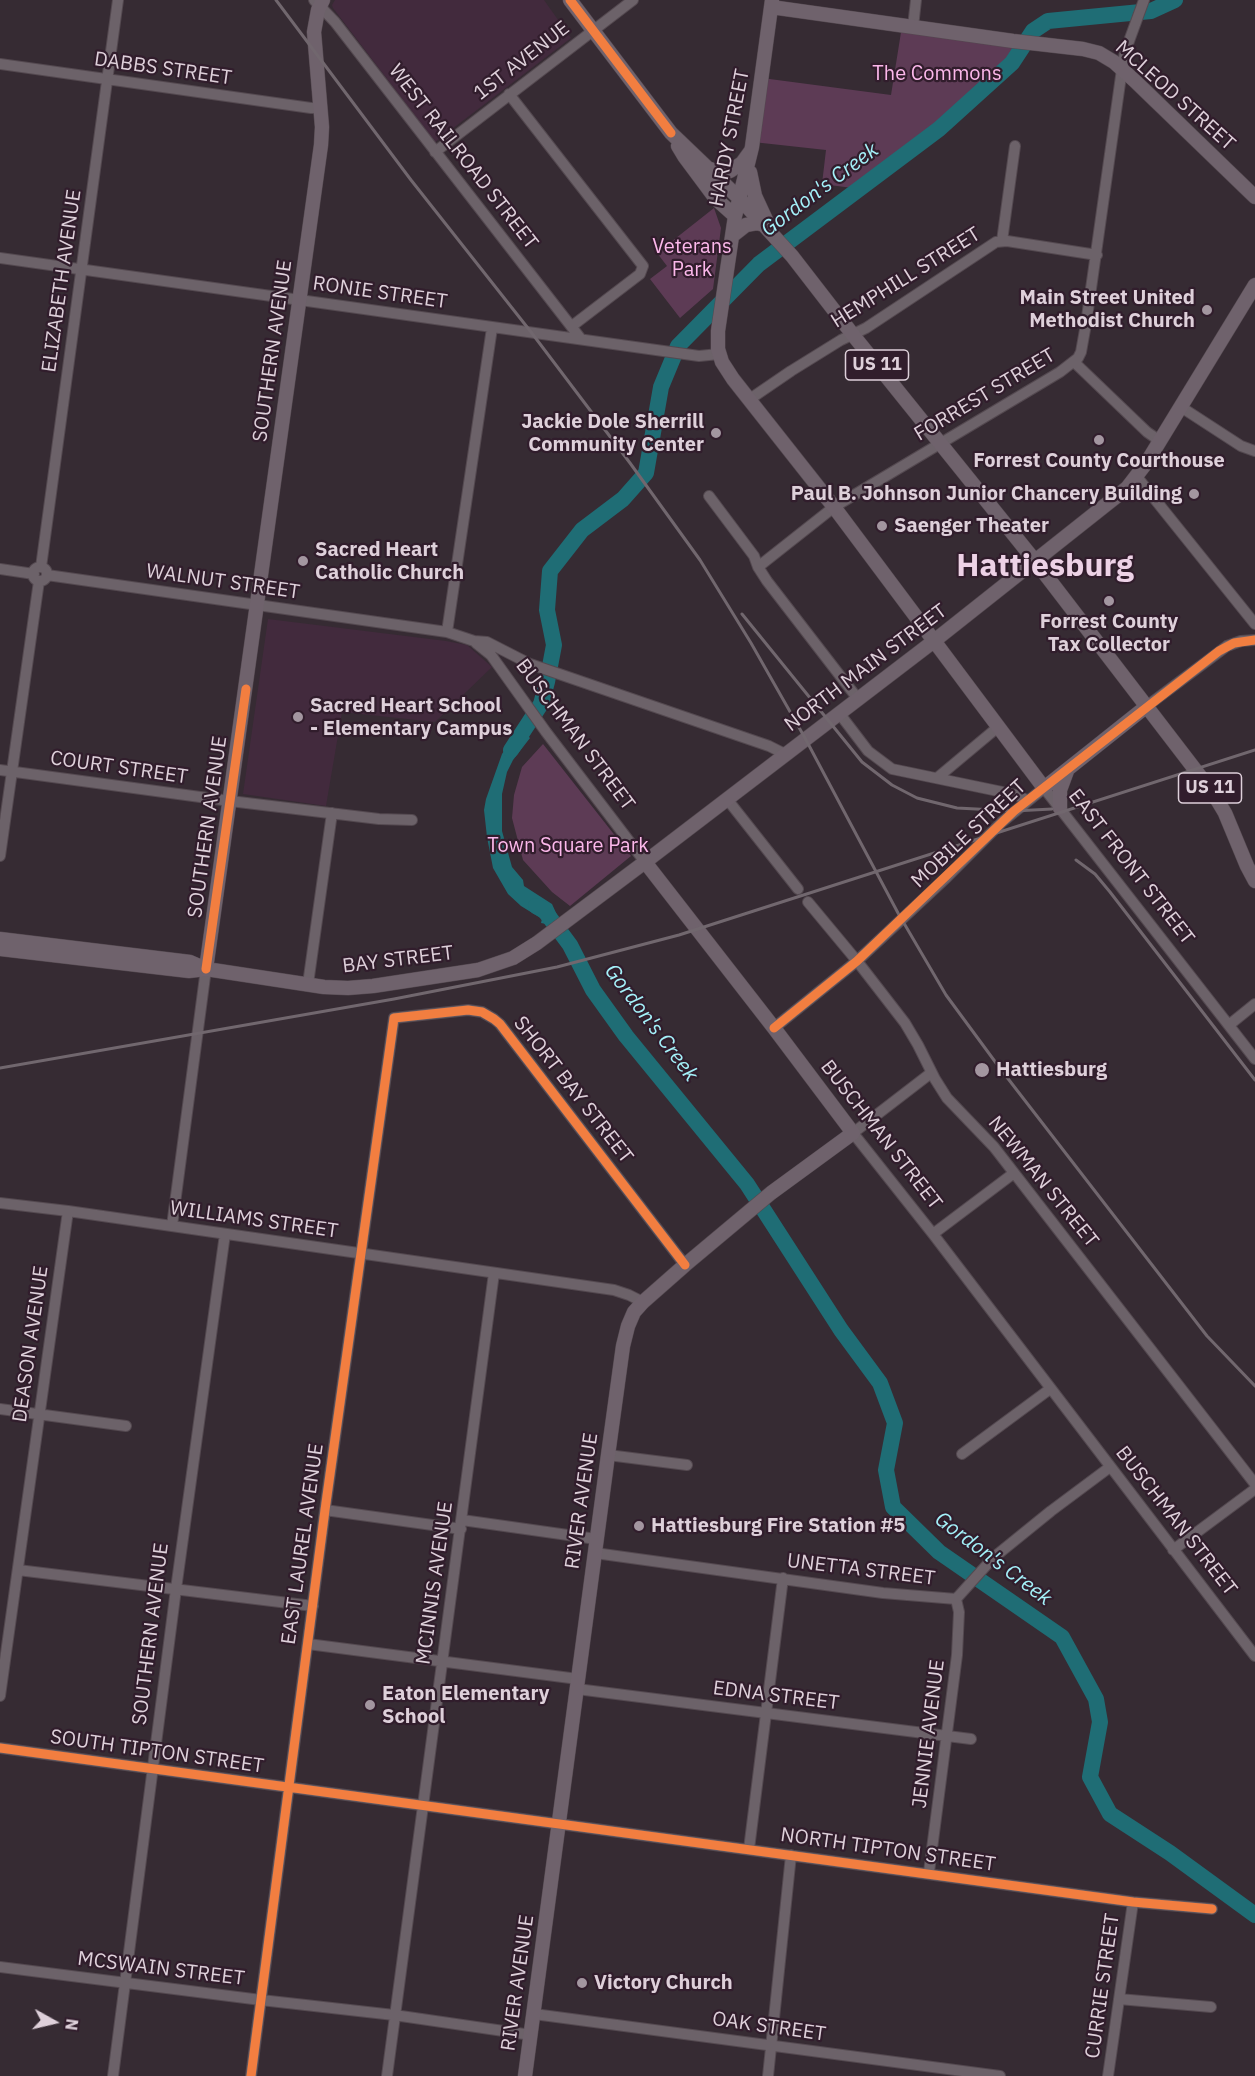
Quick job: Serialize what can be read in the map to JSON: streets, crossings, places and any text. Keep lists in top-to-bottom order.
{
  "streets": {
    "main road": [
      "MCLEOD STREET",
      "HARDY STREET",
      "SOUTHERN AVENUE",
      "US 11",
      "NORTH MAIN STREET",
      "BUSCHMAN STREET",
      "MOBILE STREET",
      "EAST FRONT STREET",
      "BAY STREET",
      "RIVER AVENUE"
    ],
    "street": [
      "1ST AVENUE",
      "DABBS STREET",
      "WEST RAILROAD STREET",
      "HEMPHILL STREET",
      "ELIZABETH AVENUE",
      "RONIE STREET",
      "FORREST STREET",
      "WALNUT STREET",
      "COURT STREET",
      "SHORT BAY STREET",
      "NEWMAN STREET",
      "WILLIAMS STREET",
      "DEASON AVENUE",
      "EAST LAUREL AVENUE",
      "UNETTA STREET",
      "MCINNIS AVENUE",
      "EDNA STREET",
      "JENNIE AVENUE",
      "SOUTH TIPTON STREET",
      "NORTH TIPTON STREET",
      "MCSWAIN STREET",
      "CURRIE STREET",
      "OAK STREET"
    ]
  },
  "crossings": [
    ["1ST AVENUE", "WEST RAILROAD STREET"],
    ["1ST AVENUE", "US 11"],
    ["DABBS STREET", "ELIZABETH AVENUE"],
    ["DABBS STREET", "SOUTHERN AVENUE"],
    ["MCLEOD STREET", "HARDY STREET"],
    ["MCLEOD STREET", "FORREST STREET"],
    ["HARDY STREET", "RONIE STREET"],
    ["HARDY STREET", "US 11"],
    ["HARDY STREET", "EAST FRONT STREET"],
    ["WEST RAILROAD STREET", "RONIE STREET"],
    ["WEST RAILROAD STREET", "SOUTHERN AVENUE"],
    ["HEMPHILL STREET", "US 11"],
    ["HEMPHILL STREET", "EAST FRONT STREET"],
    ["ELIZABETH AVENUE", "RONIE STREET"],
    ["ELIZABETH AVENUE", "WALNUT STREET"],
    ["ELIZABETH AVENUE", "COURT STREET"],
    ["RONIE STREET", "SOUTHERN AVENUE"],
    ["RONIE STREET", "EAST FRONT STREET"],
    ["SOUTHERN AVENUE", "WALNUT STREET"],
    ["SOUTHERN AVENUE", "COURT STREET"],
    ["SOUTHERN AVENUE", "BAY STREET"],
    ["SOUTHERN AVENUE", "WILLIAMS STREET"],
    ["SOUTHERN AVENUE", "SOUTH TIPTON STREET"],
    ["SOUTHERN AVENUE", "MCSWAIN STREET"],
    ["US 11", "FORREST STREET"],
    ["US 11", "NORTH MAIN STREET"],
    ["US 11", "MOBILE STREET"],
    ["FORREST STREET", "EAST FRONT STREET"],
    ["WALNUT STREET", "NORTH MAIN STREET"],
    ["WALNUT STREET", "BUSCHMAN STREET"],
    ["NORTH MAIN STREET", "BUSCHMAN STREET"],
    ["NORTH MAIN STREET", "EAST FRONT STREET"],
    ["NORTH MAIN STREET", "BAY STREET"],
    ["BUSCHMAN STREET", "MOBILE STREET"],
    ["BUSCHMAN STREET", "RIVER AVENUE"],
    ["BUSCHMAN STREET", "UNETTA STREET"],
    ["MOBILE STREET", "EAST FRONT STREET"],
    ["MOBILE STREET", "NEWMAN STREET"],
    ["SHORT BAY STREET", "RIVER AVENUE"],
    ["SHORT BAY STREET", "EAST LAUREL AVENUE"],
    ["NEWMAN STREET", "RIVER AVENUE"],
    ["WILLIAMS STREET", "DEASON AVENUE"],
    ["WILLIAMS STREET", "RIVER AVENUE"],
    ["WILLIAMS STREET", "EAST LAUREL AVENUE"],
    ["WILLIAMS STREET", "MCINNIS AVENUE"],
    ["RIVER AVENUE", "UNETTA STREET"],
    ["RIVER AVENUE", "EDNA STREET"],
    ["RIVER AVENUE", "SOUTH TIPTON STREET"],
    ["RIVER AVENUE", "NORTH TIPTON STREET"],
    ["RIVER AVENUE", "MCSWAIN STREET"],
    ["RIVER AVENUE", "OAK STREET"],
    ["EAST LAUREL AVENUE", "UNETTA STREET"],
    ["EAST LAUREL AVENUE", "EDNA STREET"],
    ["EAST LAUREL AVENUE", "SOUTH TIPTON STREET"],
    ["EAST LAUREL AVENUE", "MCSWAIN STREET"],
    ["UNETTA STREET", "MCINNIS AVENUE"],
    ["UNETTA STREET", "JENNIE AVENUE"],
    ["MCINNIS AVENUE", "EDNA STREET"],
    ["MCINNIS AVENUE", "SOUTH TIPTON STREET"],
    ["MCINNIS AVENUE", "MCSWAIN STREET"],
    ["EDNA STREET", "JENNIE AVENUE"],
    ["JENNIE AVENUE", "NORTH TIPTON STREET"],
    ["SOUTH TIPTON STREET", "NORTH TIPTON STREET"],
    ["NORTH TIPTON STREET", "CURRIE STREET"]
  ],
  "districts": ["Hattiesburg"],
  "water": ["Gordon's Creek"],
  "parks": ["The Commons", "Veterans Park", "Town Square Park"],
  "places": [
    "Main Street United Methodist Church",
    "Jackie Dole Sherrill Community Center",
    "Forrest County Courthouse",
    "Paul B. Johnson Junior Chancery Building",
    "Saenger Theater",
    "Sacred Heart Catholic Church",
    "Forrest County Tax Collector",
    "Sacred Heart School - Elementary Campus",
    "Hattiesburg",
    "Hattiesburg Fire Station #5",
    "Eaton Elementary School",
    "Victory Church"
  ],
  "north": "right"
}
